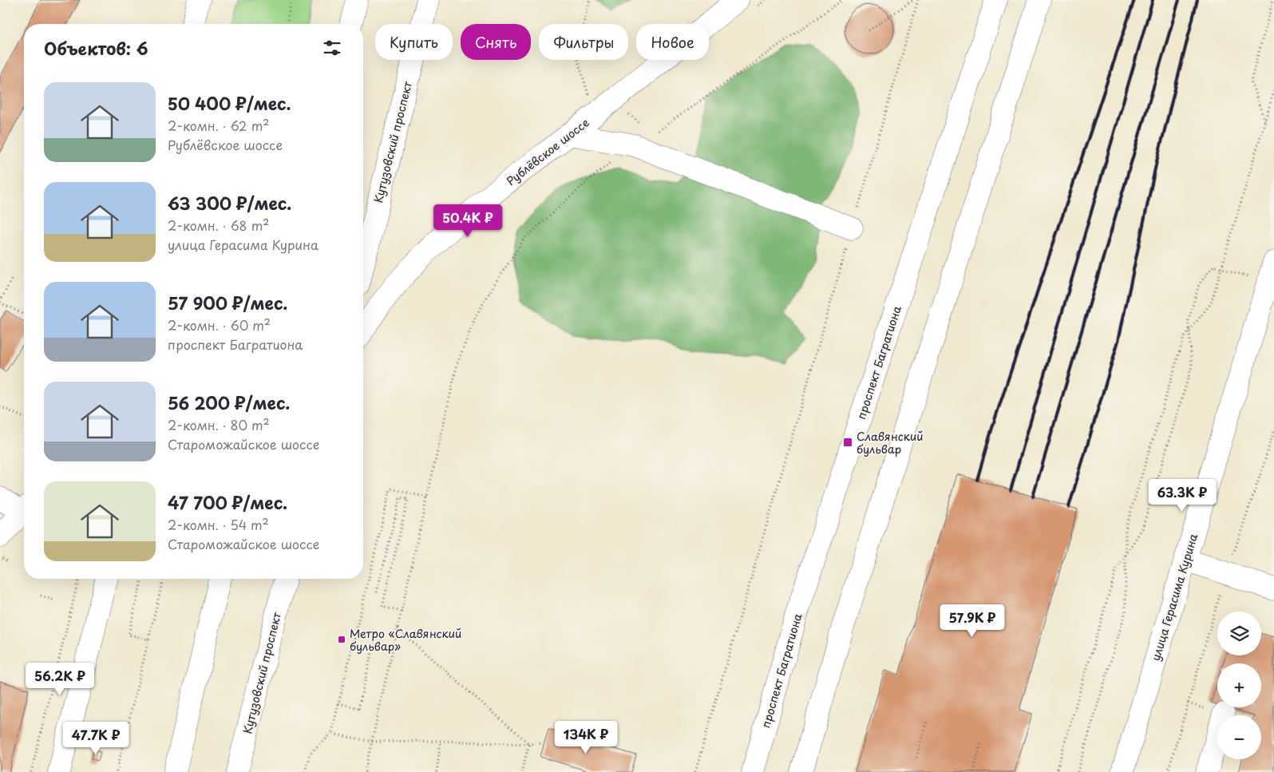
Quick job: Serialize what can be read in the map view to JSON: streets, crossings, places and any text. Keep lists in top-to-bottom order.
{
  "streets": {
    "main road": [
      "Кутузовский проспект",
      "Рублёвское шоссе",
      "проспект Багратиона",
      "улица Герасима Курина"
    ]
  },
  "places": {
    "transit": ["Славянский бульвар", "Метро «Славянский бульвар»"]
  },
  "page": {
    "chip": [
      "Купить",
      "Снять",
      "Фильтры",
      "Новое"
    ],
    "heading": "Объектов: 6",
    "list": [
      {
        "name": "50 400 ₽/мес.",
        "note": "2-комн. · 62 m² · Рублёвское шоссе"
      },
      {
        "name": "63 300 ₽/мес.",
        "note": "2-комн. · 68 m² · улица Герасима Курина"
      },
      {
        "name": "57 900 ₽/мес.",
        "note": "2-комн. · 60 m² · проспект Багратиона"
      },
      {
        "name": "56 200 ₽/мес.",
        "note": "2-комн. · 80 m² · Староможайское шоссе"
      },
      {
        "name": "47 700 ₽/мес.",
        "note": "2-комн. · 54 m² · Староможайское шоссе"
      }
    ],
    "price": [
      "50.4K ₽",
      "63.3K ₽",
      "57.9K ₽",
      "56.2K ₽",
      "134K ₽",
      "47.7K ₽"
    ],
    "map_buttons": ["+", "−"]
  }
}
